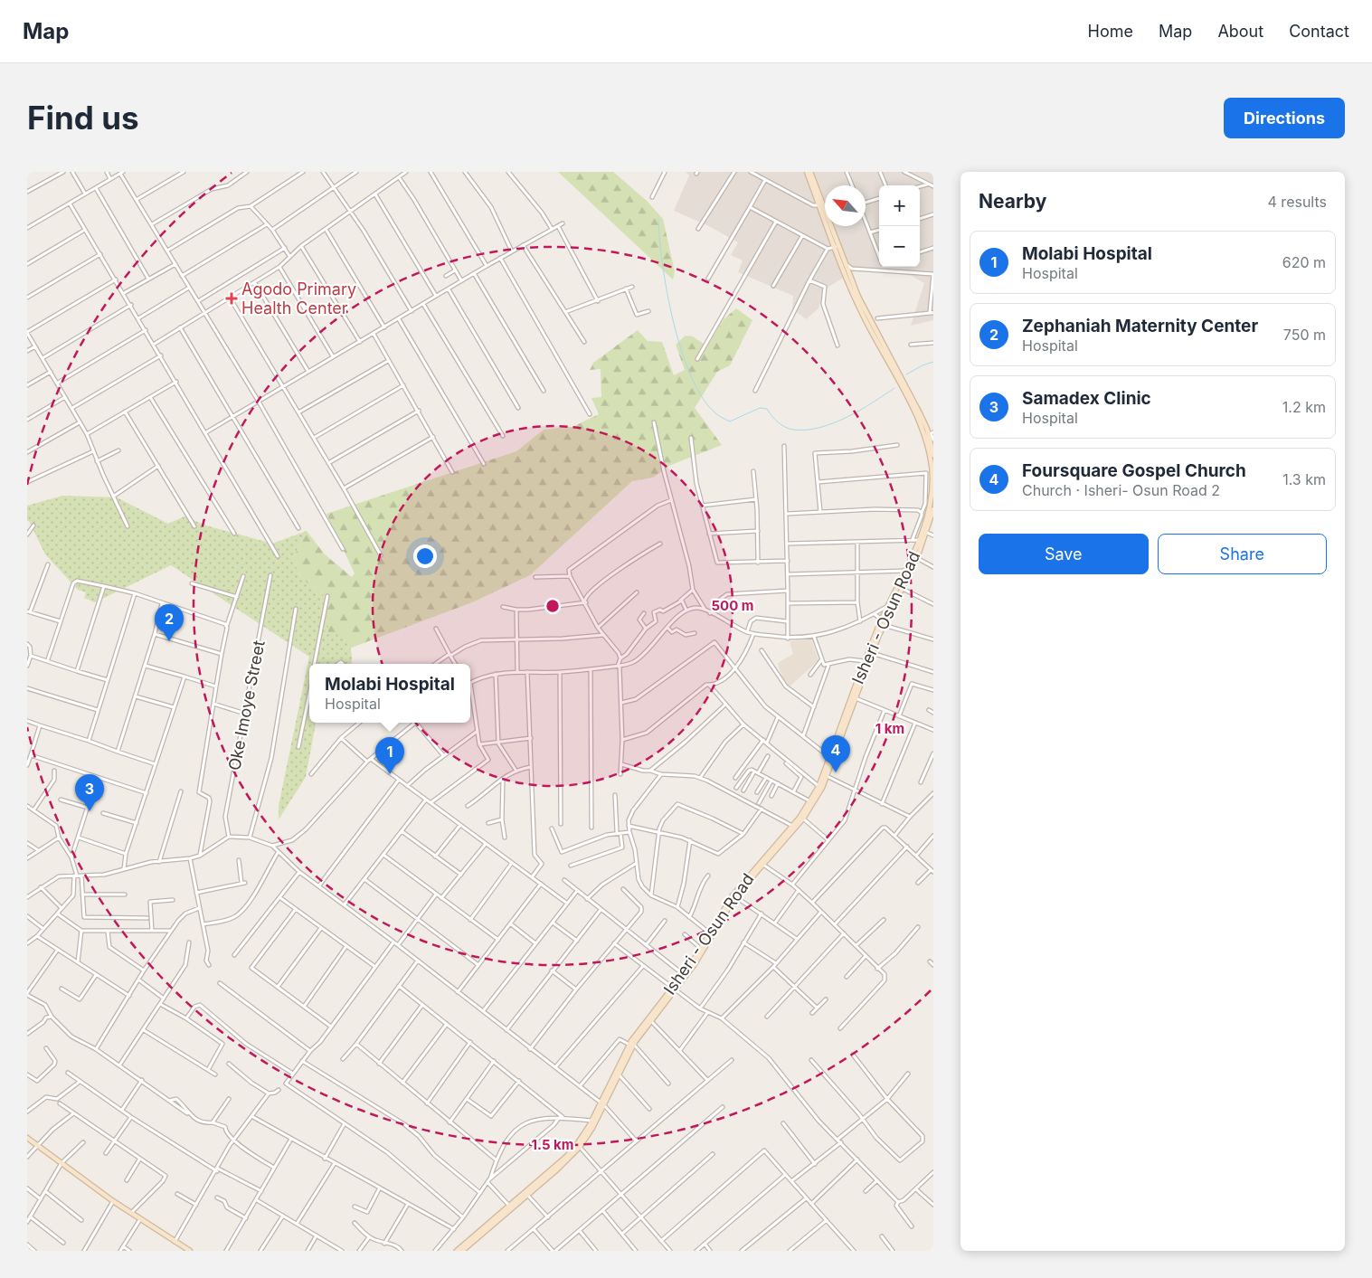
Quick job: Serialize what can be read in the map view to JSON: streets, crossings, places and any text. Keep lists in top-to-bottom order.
{
  "streets": {
    "main road": ["Isheri - Osun Road"],
    "street": ["Oke Imoye Street"]
  },
  "places": {
    "health": ["Agodo Primary Health Center"]
  },
  "north": "top left",
  "page": {
    "header": "Map",
    "nav": [
      "Home",
      "Map",
      "About",
      "Contact"
    ],
    "buttons": [
      "Directions",
      ["Save", "Share"]
    ],
    "title": "Find us",
    "heading": ["Nearby", "4 results"],
    "map_buttons": ["+", "−"],
    "list": [
      {
        "mark": "1",
        "name": "Molabi Hospital",
        "note": "Hospital",
        "value": "620 m"
      },
      {
        "mark": "2",
        "name": "Zephaniah Maternity Center",
        "note": "Hospital",
        "value": "750 m"
      },
      {
        "mark": "3",
        "name": "Samadex Clinic",
        "note": "Hospital",
        "value": "1.2 km"
      },
      {
        "mark": "4",
        "name": "Foursquare Gospel Church",
        "note": "Church · Isheri- Osun Road 2",
        "value": "1.3 km"
      }
    ],
    "pins": [
      "2",
      "4",
      "1",
      "3"
    ],
    "popup": ["Molabi Hospital", "Hospital"]
  },
  "rings": ["500 m", "1 km", "1.5 km"]
}
